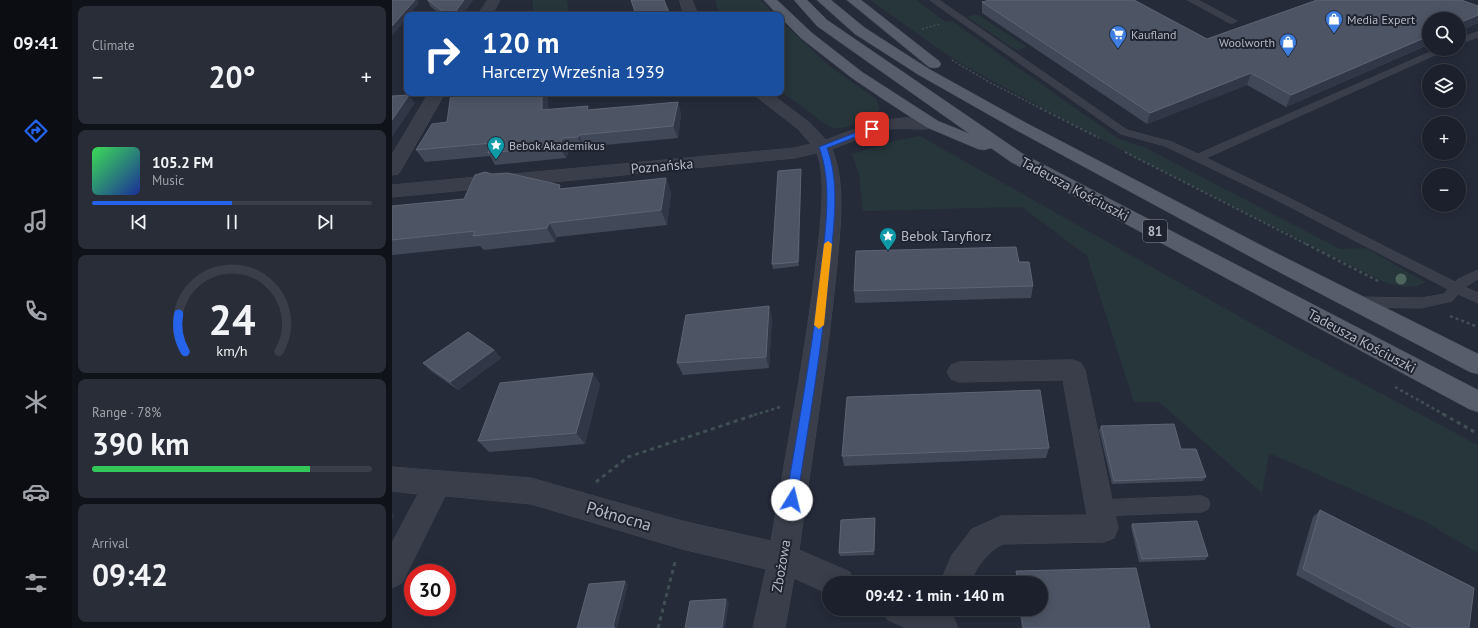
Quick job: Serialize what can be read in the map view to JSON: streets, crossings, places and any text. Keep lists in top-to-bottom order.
{
  "streets": {
    "main road": ["Tadeusza Kościuszki", "81"],
    "street": ["Poznańska", "Północna", "Zbożowa"]
  },
  "crossings": [
    ["Poznańska", "Zbożowa"],
    ["Północna", "Zbożowa"]
  ],
  "places": {
    "shop": ["Media Expert", "Woolworth"],
    "supermarket": ["Kaufland"],
    "place": ["Bebok Akademikus", "Bebok Taryfiorz"]
  },
  "page": {
    "tabs": "09:41",
    "tile": [
      "Climate",
      ["Range · 78%", "390 km"],
      ["Arrival", "09:42"]
    ],
    "map_buttons": ["+", "−"],
    "turn": ["120 m", "Harcerzy Września 1939"],
    "heat": ["−", "20°", "+"],
    "song": ["105.2 FM", "Music"],
    "limit": "30",
    "trip": "09:42 · 1 min · 140 m",
    "gauge": ["24", "km/h"]
  }
}
